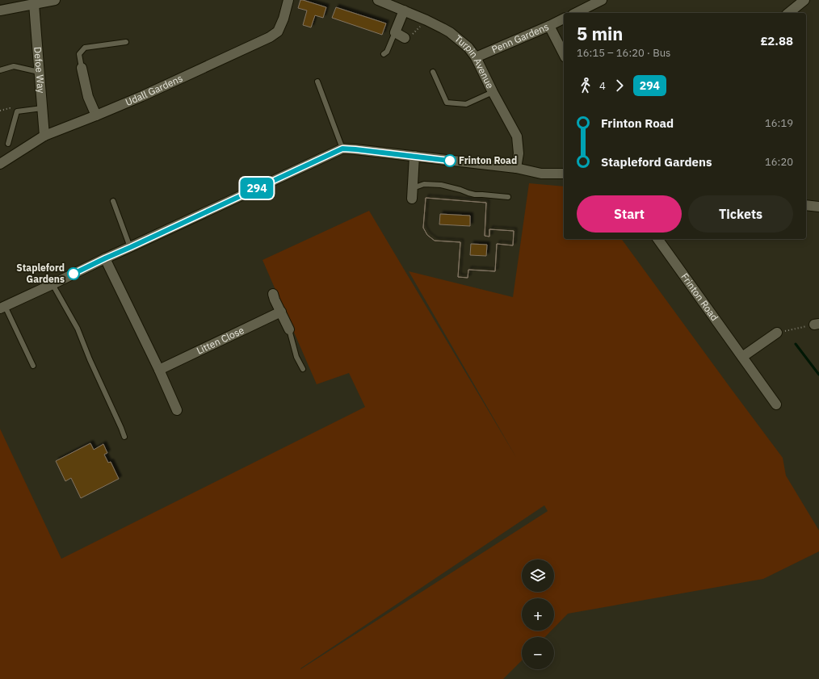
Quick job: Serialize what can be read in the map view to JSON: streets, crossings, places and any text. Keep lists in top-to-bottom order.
{
  "streets": {
    "street": [
      "Penn Gardens",
      "Turpin Avenue",
      "Defoe Way",
      "Udall Gardens",
      "Frinton Road",
      "Litten Close"
    ]
  },
  "crossings": [
    ["Penn Gardens", "Turpin Avenue"],
    ["Defoe Way", "Udall Gardens"]
  ],
  "places": ["Frinton Road", "Stapleford Gardens"],
  "lines": ["bus line 294"],
  "page": {
    "on_map": "294",
    "heading": ["5 min", "16:15 – 16:20 · Bus", "£2.88"],
    "legs": ["4", "294"],
    "list": [
      {
        "name": "Frinton Road",
        "value": "16:19"
      },
      {
        "name": "Stapleford Gardens",
        "value": "16:20"
      }
    ],
    "buttons": ["Start", "Tickets"],
    "map_buttons": ["+", "−"]
  }
}
